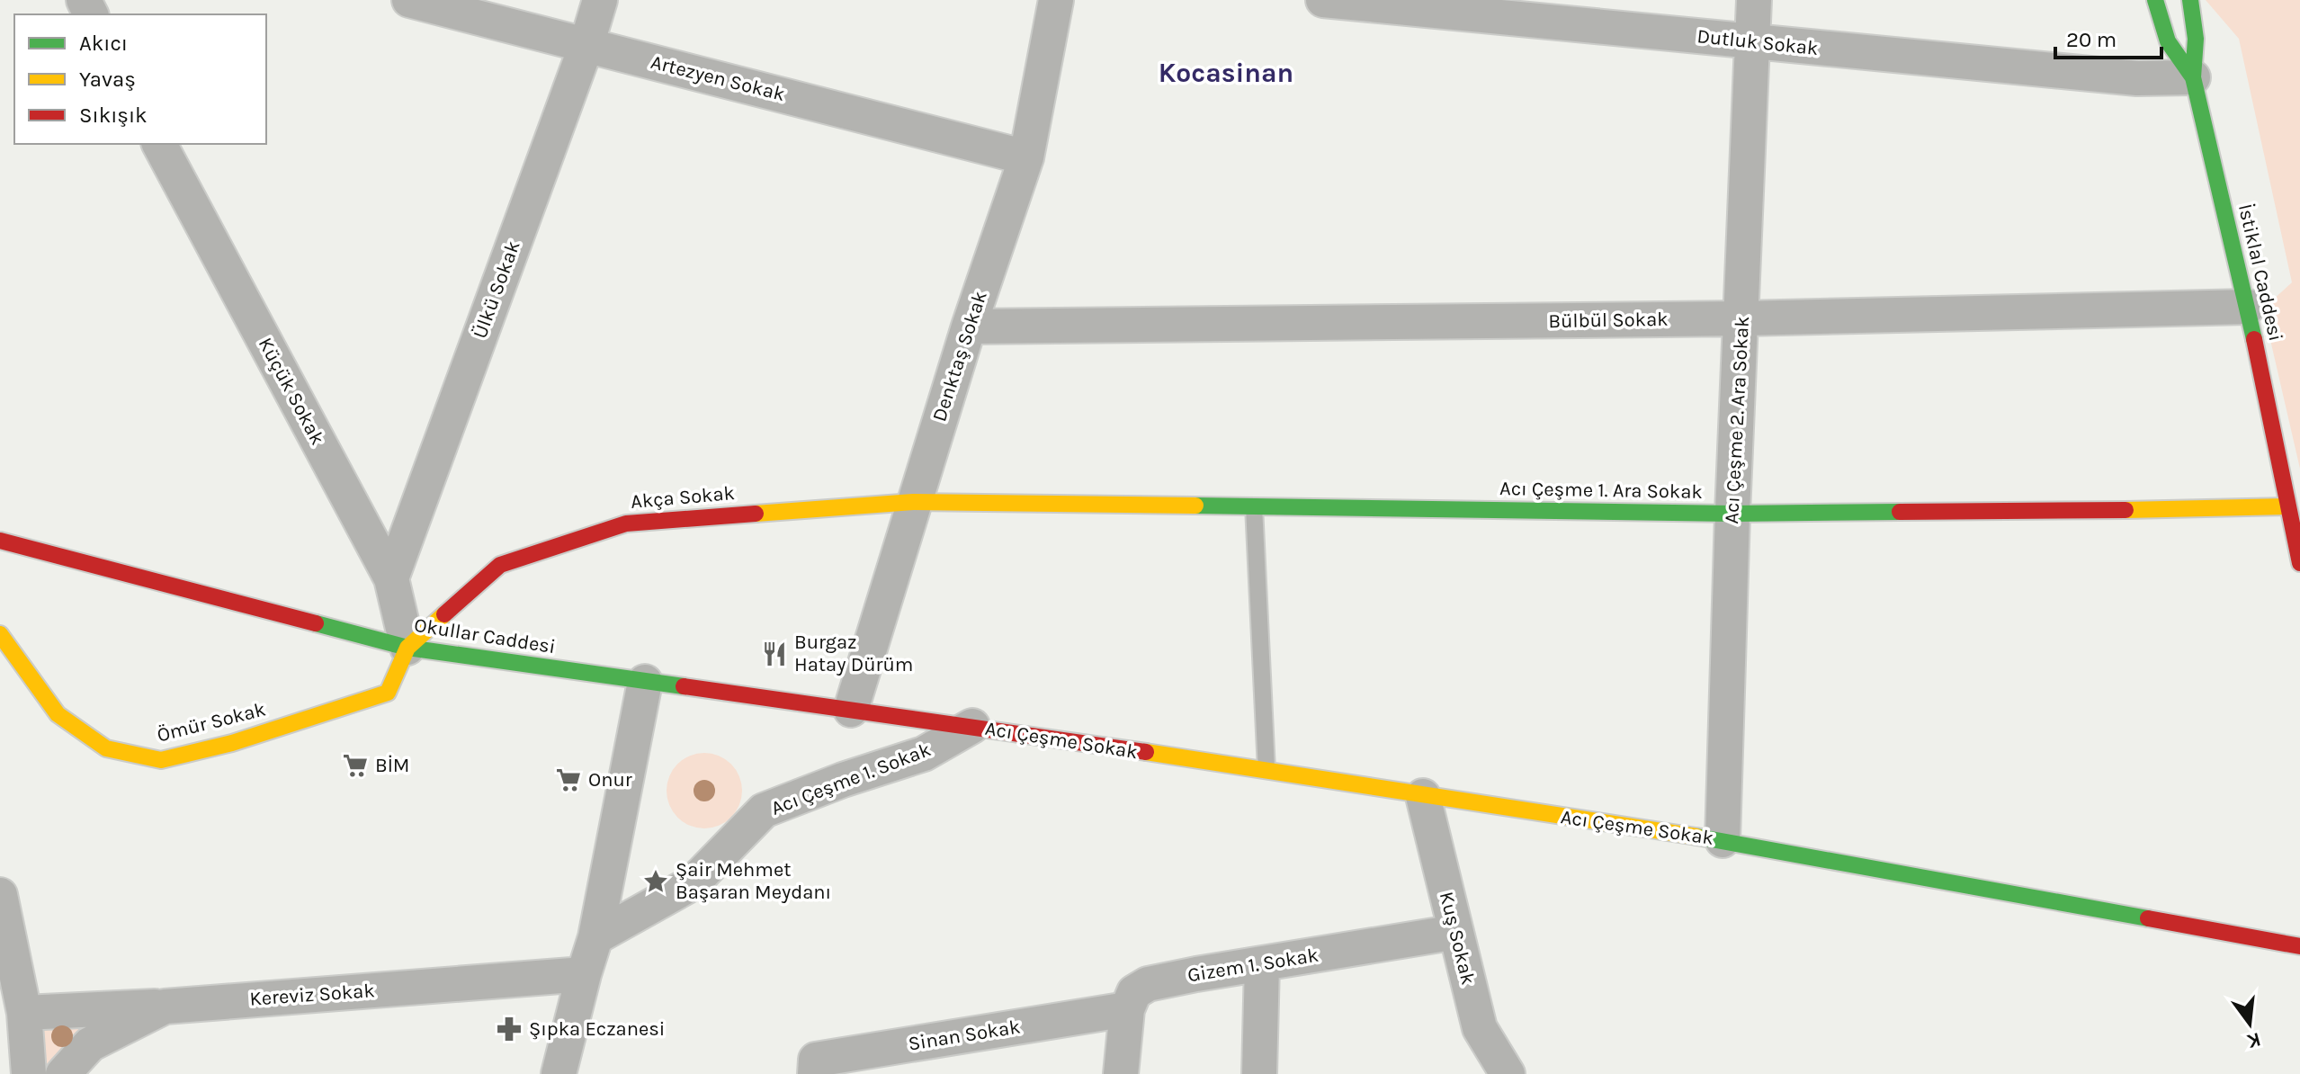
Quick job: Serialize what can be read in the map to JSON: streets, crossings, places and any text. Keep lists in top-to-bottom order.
{
  "streets": {
    "main road": [
      "İstiklal Caddesi",
      "Acı Çeşme 1. Ara Sokak",
      "Akça Sokak",
      "Okullar Caddesi",
      "Ömür Sokak",
      "Acı Çeşme Sokak"
    ],
    "street": [
      "Dutluk Sokak",
      "Artezyen Sokak",
      "Ülkü Sokak",
      "Bülbül Sokak",
      "Denktaş Sokak",
      "Küçük Sokak",
      "Acı Çeşme 2. Ara Sokak",
      "Acı Çeşme 1. Sokak",
      "Kuş Sokak",
      "Gizem 1. Sokak",
      "Kereviz Sokak",
      "Sinan Sokak"
    ]
  },
  "crossings": [
    ["Dutluk Sokak", "İstiklal Caddesi"],
    ["Dutluk Sokak", "Acı Çeşme 2. Ara Sokak"],
    ["Artezyen Sokak", "Ülkü Sokak"],
    ["Artezyen Sokak", "Denktaş Sokak"],
    ["İstiklal Caddesi", "Bülbül Sokak"],
    ["İstiklal Caddesi", "Acı Çeşme 1. Ara Sokak"],
    ["Ülkü Sokak", "Küçük Sokak"],
    ["Bülbül Sokak", "Denktaş Sokak"],
    ["Bülbül Sokak", "Acı Çeşme 2. Ara Sokak"],
    ["Denktaş Sokak", "Acı Çeşme 1. Ara Sokak"],
    ["Denktaş Sokak", "Akça Sokak"],
    ["Denktaş Sokak", "Okullar Caddesi"],
    ["Küçük Sokak", "Akça Sokak"],
    ["Küçük Sokak", "Okullar Caddesi"],
    ["Küçük Sokak", "Ömür Sokak"],
    ["Acı Çeşme 2. Ara Sokak", "Acı Çeşme 1. Ara Sokak"],
    ["Acı Çeşme 2. Ara Sokak", "Acı Çeşme Sokak"],
    ["Acı Çeşme 1. Ara Sokak", "Akça Sokak"],
    ["Akça Sokak", "Okullar Caddesi"],
    ["Akça Sokak", "Ömür Sokak"],
    ["Okullar Caddesi", "Ömür Sokak"],
    ["Okullar Caddesi", "Acı Çeşme Sokak"],
    ["Okullar Caddesi", "Acı Çeşme 1. Sokak"],
    ["Acı Çeşme Sokak", "Acı Çeşme 1. Sokak"],
    ["Acı Çeşme Sokak", "Kuş Sokak"],
    ["Kuş Sokak", "Gizem 1. Sokak"],
    ["Gizem 1. Sokak", "Sinan Sokak"]
  ],
  "districts": ["Kocasinan"],
  "places": {
    "restaurant": ["Burgaz Hatay Dürüm"],
    "supermarket": ["BİM", "Onur"],
    "place": ["Şair Mehmet Başaran Meydanı"],
    "pharmacy": ["Şıpka Eczanesi"]
  },
  "legend": ["Akıcı", "Yavaş", "Sıkışık"],
  "scale_bar": "20 m",
  "north": "bottom"
}
